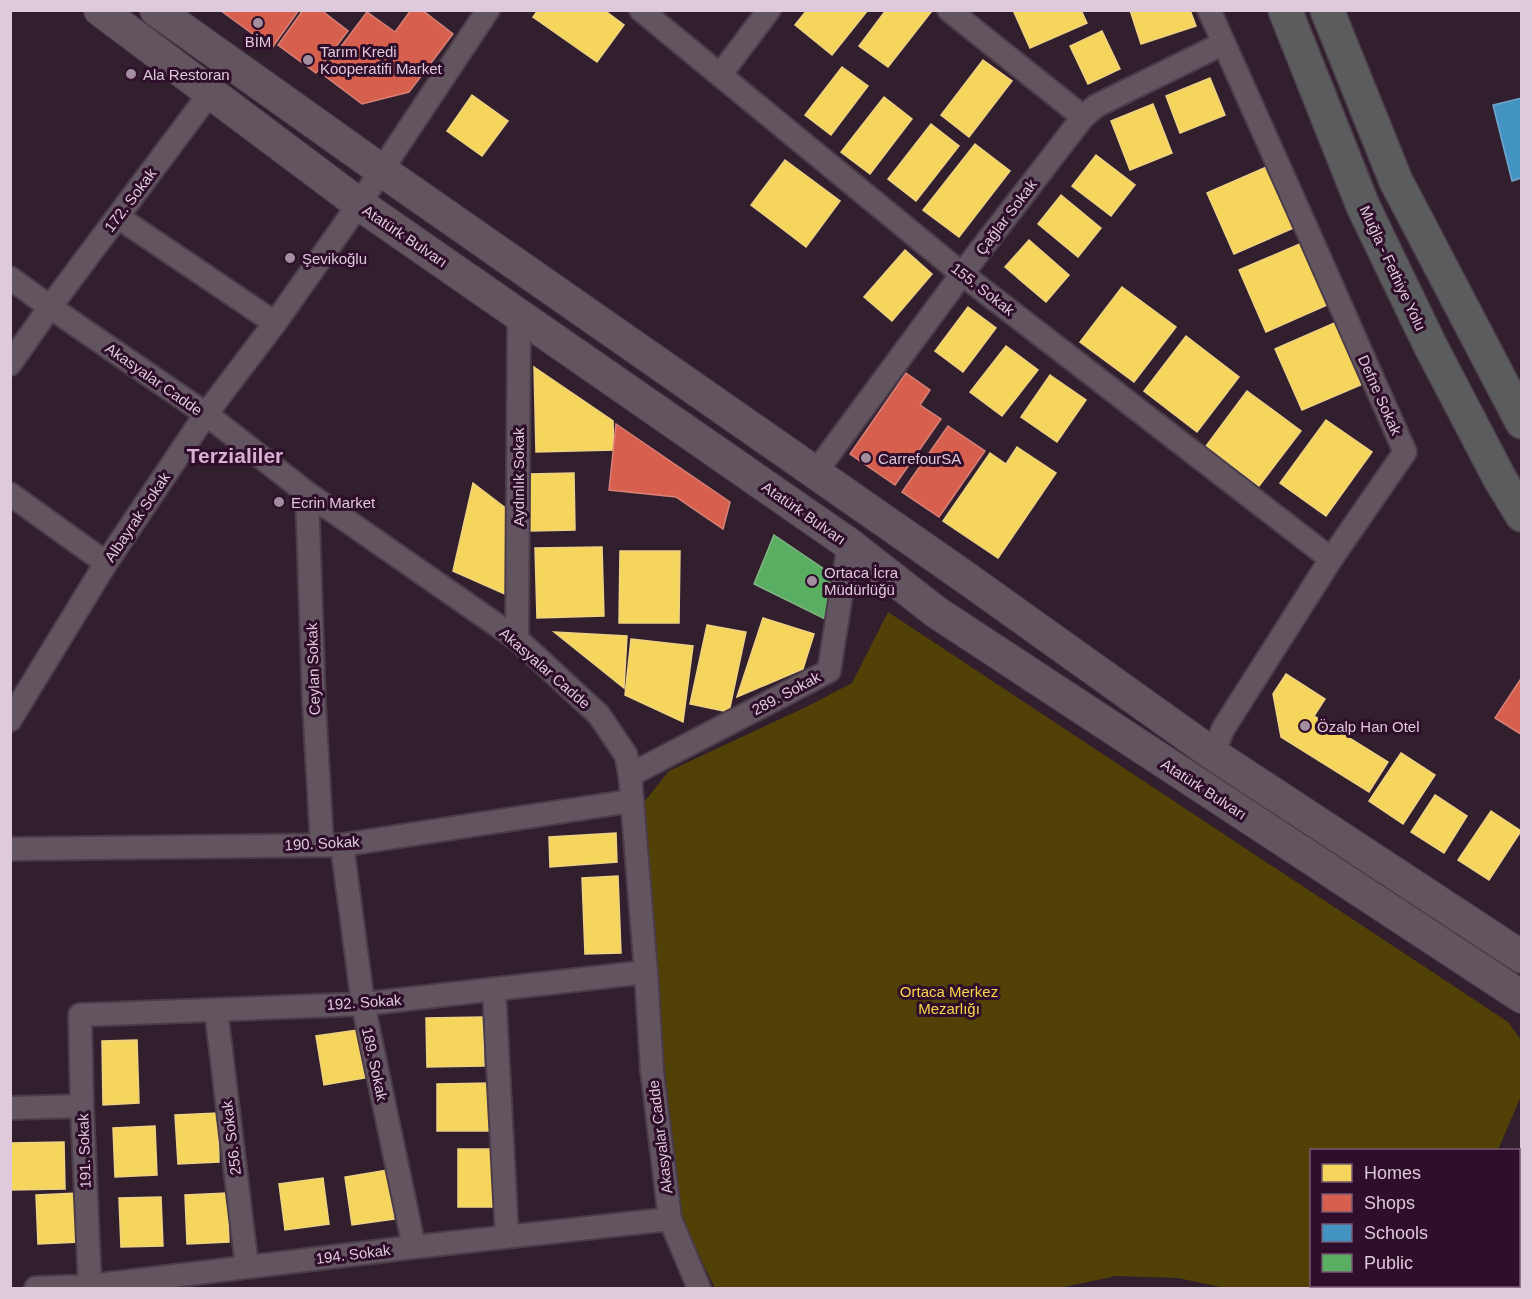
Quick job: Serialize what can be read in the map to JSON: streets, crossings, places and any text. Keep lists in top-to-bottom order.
{
  "streets": {
    "highway": ["Muğla - Fethiye Yolu"],
    "main road": ["Atatürk Bulvarı"],
    "street": [
      "172. Sokak",
      "Çağlar Sokak",
      "155. Sokak",
      "Akasyalar Cadde",
      "Defne Sokak",
      "Aydınlık Sokak",
      "Albayrak Sokak",
      "Ceylan Sokak",
      "289. Sokak",
      "190. Sokak",
      "192. Sokak",
      "189. Sokak",
      "256. Sokak",
      "191. Sokak",
      "194. Sokak"
    ]
  },
  "crossings": [
    ["172. Sokak", "Atatürk Bulvarı"],
    ["172. Sokak", "Akasyalar Cadde"],
    ["Çağlar Sokak", "155. Sokak"],
    ["Çağlar Sokak", "Defne Sokak"],
    ["Atatürk Bulvarı", "Aydınlık Sokak"],
    ["Atatürk Bulvarı", "Albayrak Sokak"],
    ["Atatürk Bulvarı", "289. Sokak"],
    ["155. Sokak", "Defne Sokak"],
    ["Akasyalar Cadde", "Aydınlık Sokak"],
    ["Akasyalar Cadde", "Albayrak Sokak"],
    ["Akasyalar Cadde", "Ceylan Sokak"],
    ["Akasyalar Cadde", "289. Sokak"],
    ["Akasyalar Cadde", "190. Sokak"],
    ["Akasyalar Cadde", "192. Sokak"],
    ["Akasyalar Cadde", "194. Sokak"],
    ["Ceylan Sokak", "190. Sokak"],
    ["Ceylan Sokak", "189. Sokak"],
    ["190. Sokak", "189. Sokak"],
    ["192. Sokak", "189. Sokak"],
    ["192. Sokak", "256. Sokak"],
    ["192. Sokak", "191. Sokak"],
    ["189. Sokak", "194. Sokak"],
    ["256. Sokak", "194. Sokak"],
    ["191. Sokak", "194. Sokak"]
  ],
  "districts": ["Terzialiler"],
  "parks": ["Ortaca Merkez Mezarlığı"],
  "places": [
    "BİM",
    "Tarım Kredi Kooperatifi Market",
    "Ala Restoran",
    "Şevikoğlu",
    "CarrefourSA",
    "Ecrin Market",
    "Ortaca İcra Müdürlüğü",
    "Özalp Han Otel"
  ],
  "legend": [
    "Homes",
    "Shops",
    "Schools",
    "Public"
  ]
}
